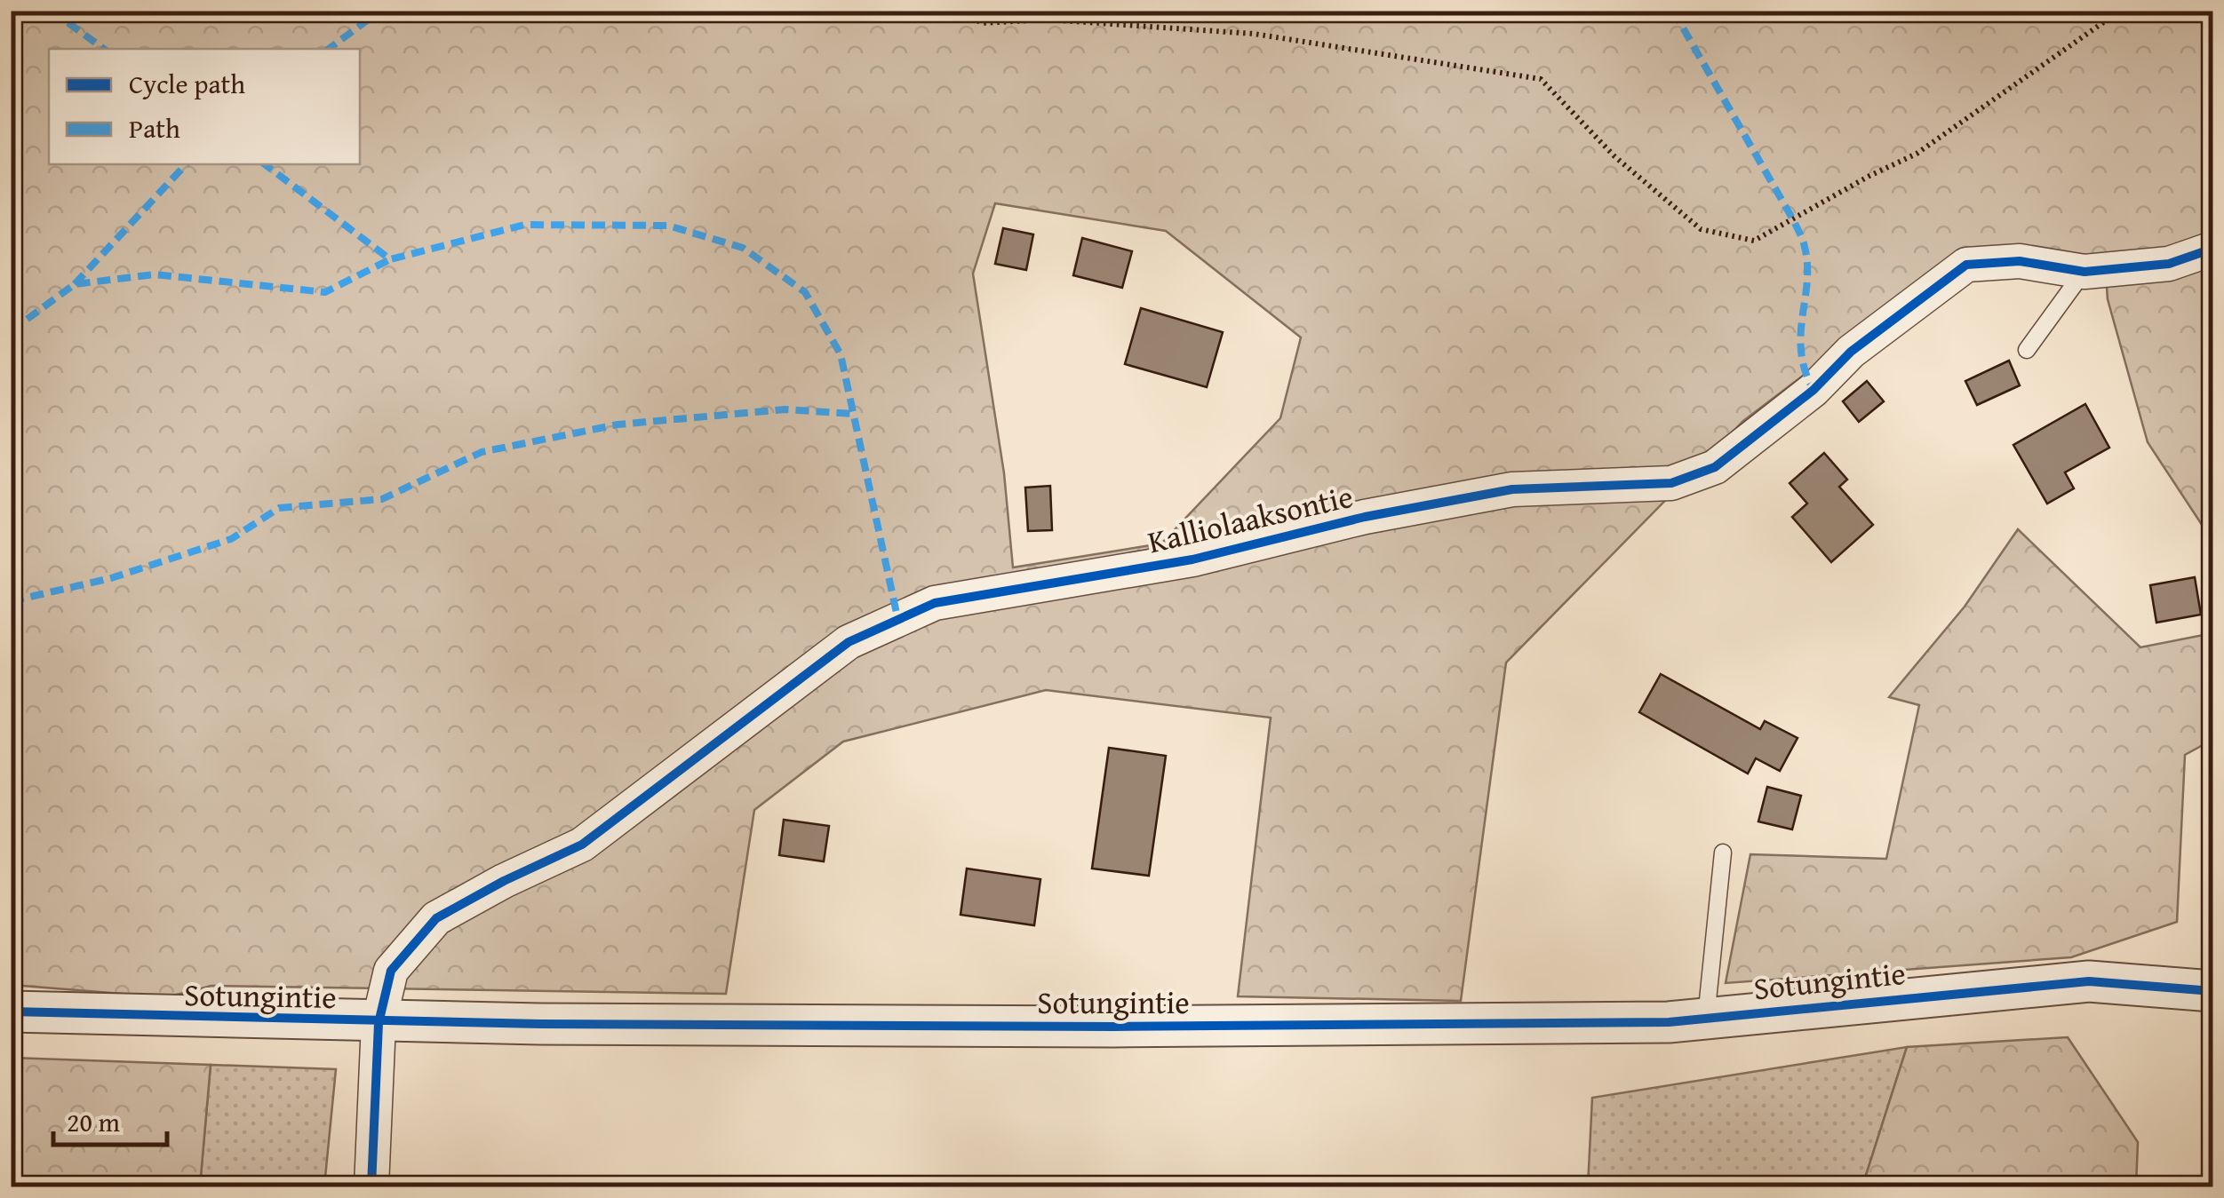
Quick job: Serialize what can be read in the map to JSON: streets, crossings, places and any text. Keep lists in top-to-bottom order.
{
  "streets": {
    "street": ["Kalliolaaksontie", "Sotungintie"]
  },
  "crossings": [
    ["Kalliolaaksontie", "Sotungintie"]
  ],
  "legend": ["Cycle path", "Path"],
  "scale_bar": "20 m"
}
